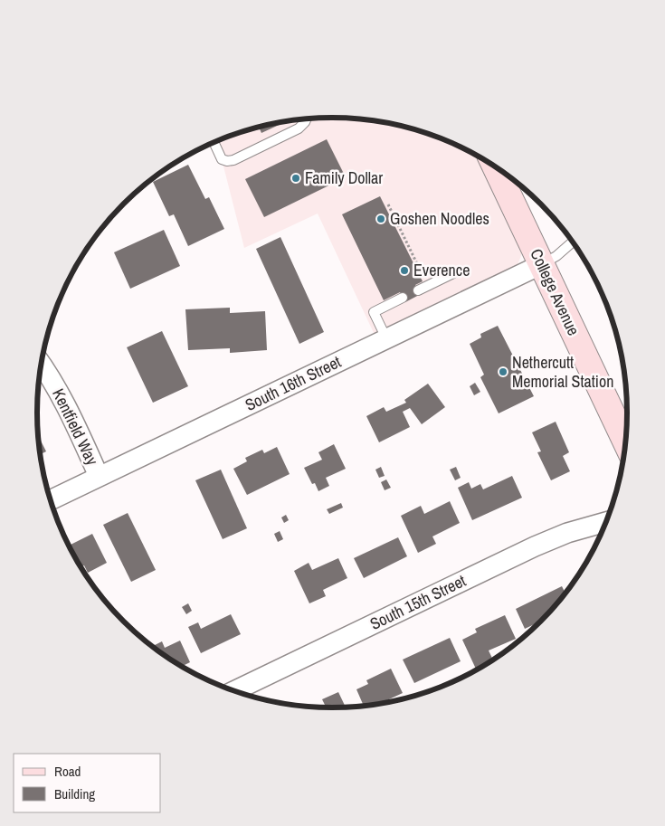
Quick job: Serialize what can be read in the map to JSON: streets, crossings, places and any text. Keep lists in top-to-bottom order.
{
  "streets": {
    "main road": ["College Avenue"],
    "street": ["South 16th Street", "Kentfield Way", "South 15th Street"]
  },
  "crossings": [
    ["College Avenue", "South 16th Street"],
    ["South 16th Street", "Kentfield Way"]
  ],
  "places": [
    "Family Dollar",
    "Goshen Noodles",
    "Everence",
    "Nethercutt Memorial Station"
  ],
  "legend": ["Road", "Building"]
}
